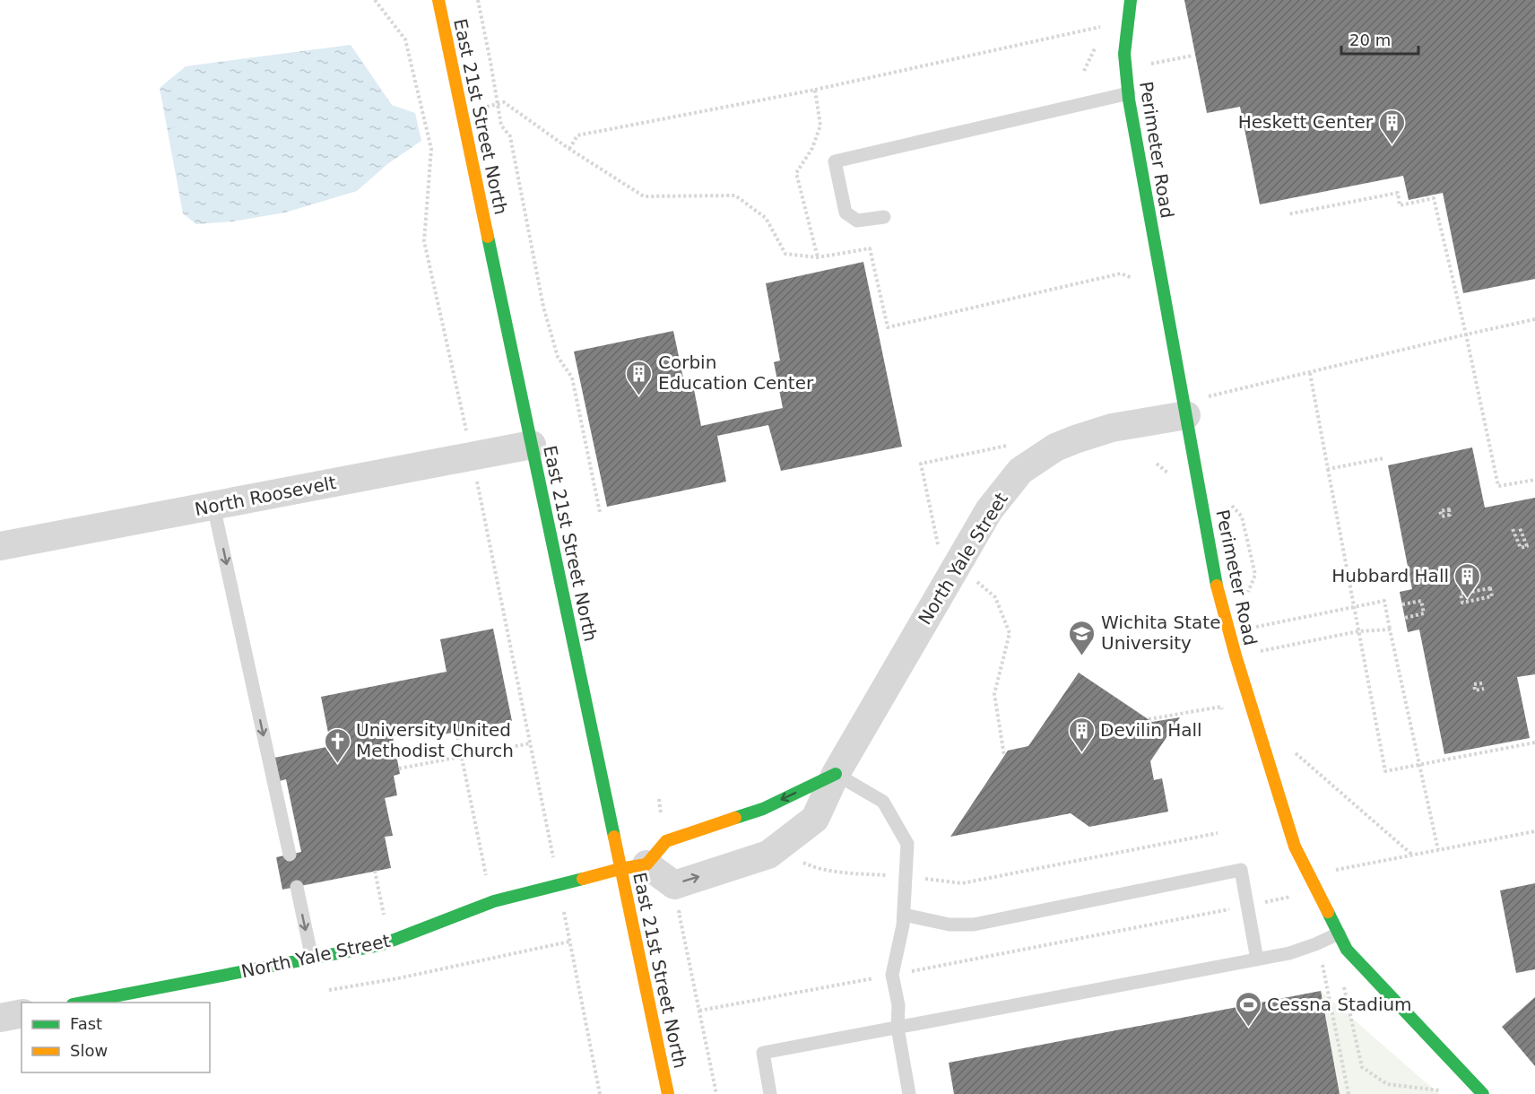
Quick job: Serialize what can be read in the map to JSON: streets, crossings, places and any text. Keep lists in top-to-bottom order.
{
  "streets": {
    "street": [
      "East 21st Street North",
      "Perimeter Road",
      "North Roosevelt",
      "North Yale Street"
    ]
  },
  "crossings": [
    ["East 21st Street North", "North Roosevelt"],
    ["East 21st Street North", "North Yale Street"],
    ["Perimeter Road", "North Yale Street"]
  ],
  "places": {
    "building": [
      "Heskett Center",
      "Corbin Education Center",
      "Hubbard Hall",
      "Devilin Hall"
    ],
    "school or university": ["Wichita State University"],
    "church": ["University United Methodist Church"],
    "sports": ["Cessna Stadium"]
  },
  "legend": ["Fast", "Slow"],
  "scale_bar": "20 m"
}
